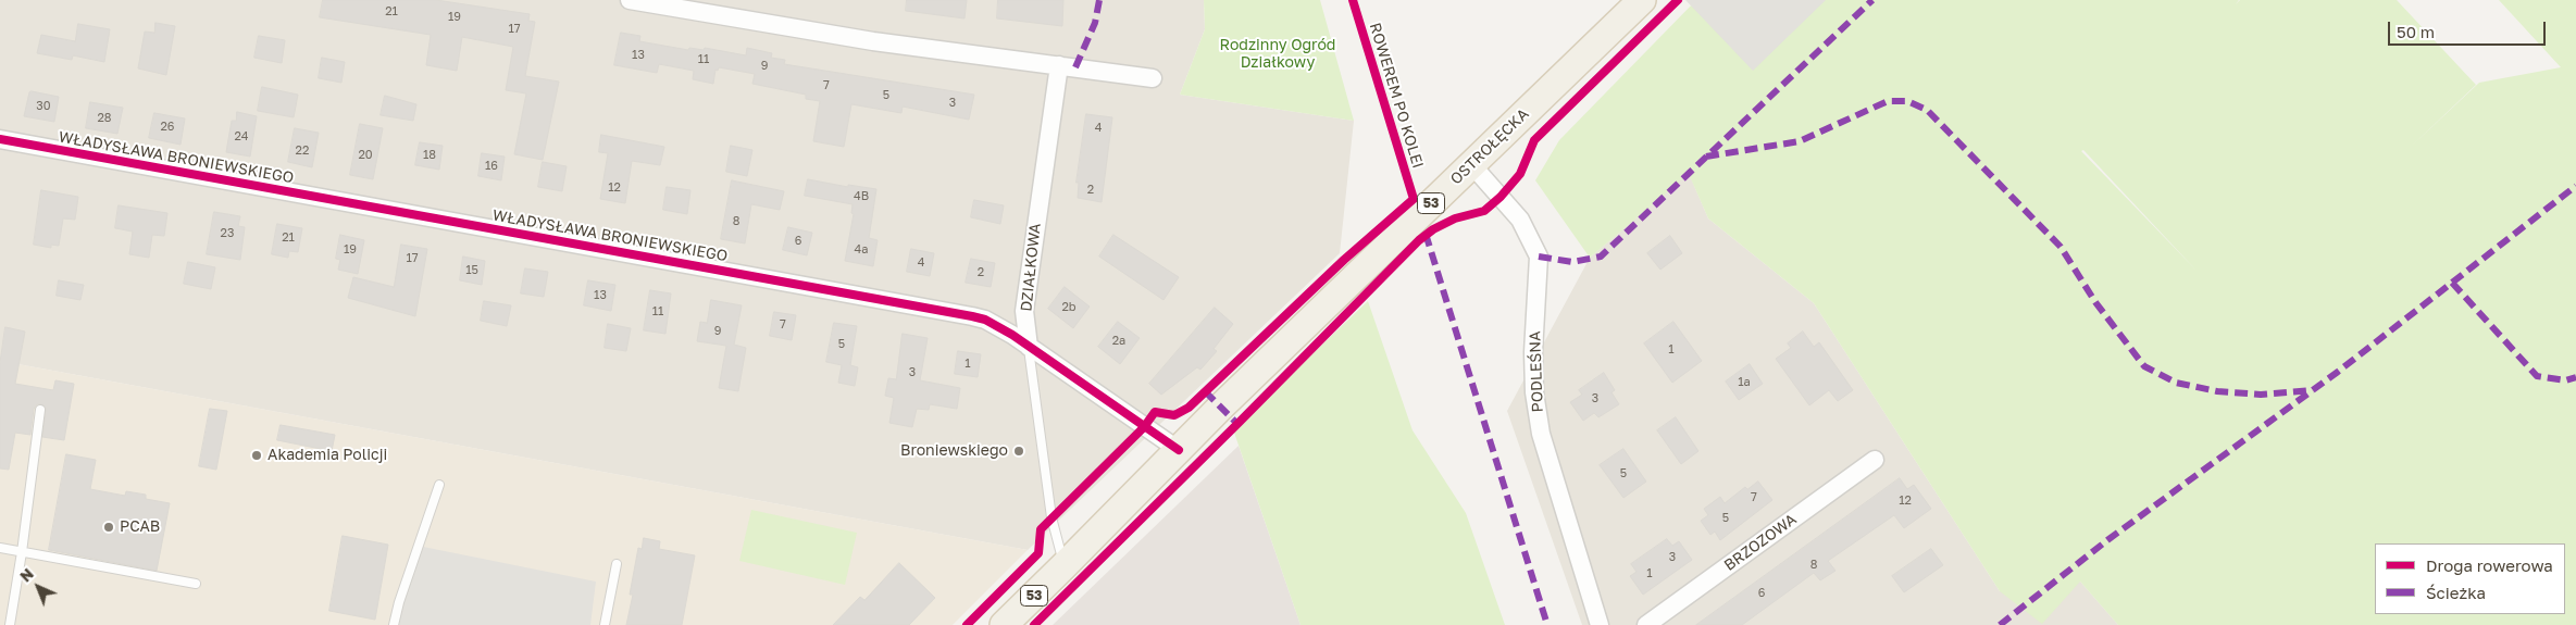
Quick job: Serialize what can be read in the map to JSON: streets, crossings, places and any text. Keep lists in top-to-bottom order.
{
  "streets": {
    "main road": ["OSTROŁĘCKA", "53"],
    "street": [
      "WŁADYSŁAWA BRONIEWSKIEGO",
      "DZIAŁKOWA",
      "PODLEŚNA",
      "BRZOZOWA"
    ],
    "cycle path": ["ROWEREM PO KOLEI"]
  },
  "crossings": [
    ["OSTROŁĘCKA", "WŁADYSŁAWA BRONIEWSKIEGO"],
    ["OSTROŁĘCKA", "53"],
    ["OSTROŁĘCKA", "PODLEŚNA"],
    ["WŁADYSŁAWA BRONIEWSKIEGO", "53"],
    ["WŁADYSŁAWA BRONIEWSKIEGO", "DZIAŁKOWA"],
    ["53", "DZIAŁKOWA"]
  ],
  "parks": ["Rodzinny Ogród Działkowy"],
  "places": ["Broniewskiego", "Akademia Policji", "PCAB"],
  "house_numbers": [
    "21",
    "19",
    "17",
    "13",
    "11",
    "9",
    "7",
    "5",
    "3",
    "30",
    "28",
    "26",
    "4",
    "24",
    "22",
    "20",
    "18",
    "16",
    "12",
    "2",
    "4B",
    "8",
    "23",
    "21",
    "6",
    "19",
    "4a",
    "17",
    "4",
    "15",
    "2",
    "13",
    "2b",
    "11",
    "7",
    "9",
    "2a",
    "5",
    "1",
    "1",
    "3",
    "1a",
    "3",
    "5",
    "7",
    "12",
    "5",
    "3",
    "8",
    "1",
    "6"
  ],
  "legend": ["Droga rowerowa", "Ścieżka"],
  "scale_bar": "50 m",
  "north": "top left"
}
